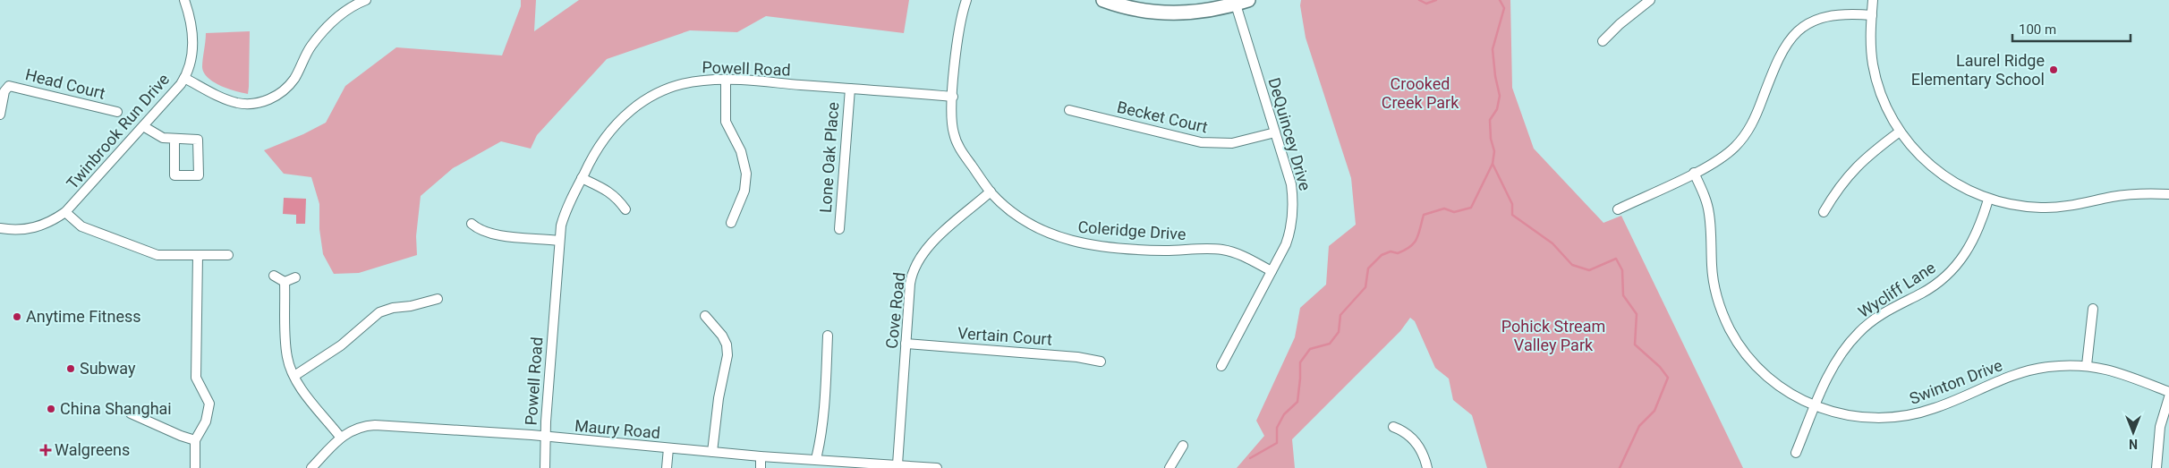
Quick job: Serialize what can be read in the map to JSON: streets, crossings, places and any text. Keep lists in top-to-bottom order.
{
  "streets": {
    "street": [
      "Powell Road",
      "Head Court",
      "Becket Court",
      "Twinbrook Run Drive",
      "DeQuincey Drive",
      "Lone Oak Place",
      "Coleridge Drive",
      "Wycliff Lane",
      "Cove Road",
      "Vertain Court",
      "Swinton Drive",
      "Maury Road"
    ]
  },
  "crossings": [
    ["Powell Road", "Lone Oak Place"],
    ["Powell Road", "Coleridge Drive"],
    ["Powell Road", "Maury Road"],
    ["Becket Court", "DeQuincey Drive"],
    ["DeQuincey Drive", "Coleridge Drive"],
    ["Coleridge Drive", "Cove Road"],
    ["Wycliff Lane", "Swinton Drive"],
    ["Cove Road", "Vertain Court"],
    ["Cove Road", "Maury Road"]
  ],
  "parks": ["Crooked Creek Park", "Pohick Stream Valley Park"],
  "places": {
    "other": [
      "Laurel Ridge Elementary School",
      "Anytime Fitness",
      "Subway",
      "China Shanghai"
    ],
    "health": ["Walgreens"]
  },
  "scale_bar": "100 m",
  "north": "bottom"
}
